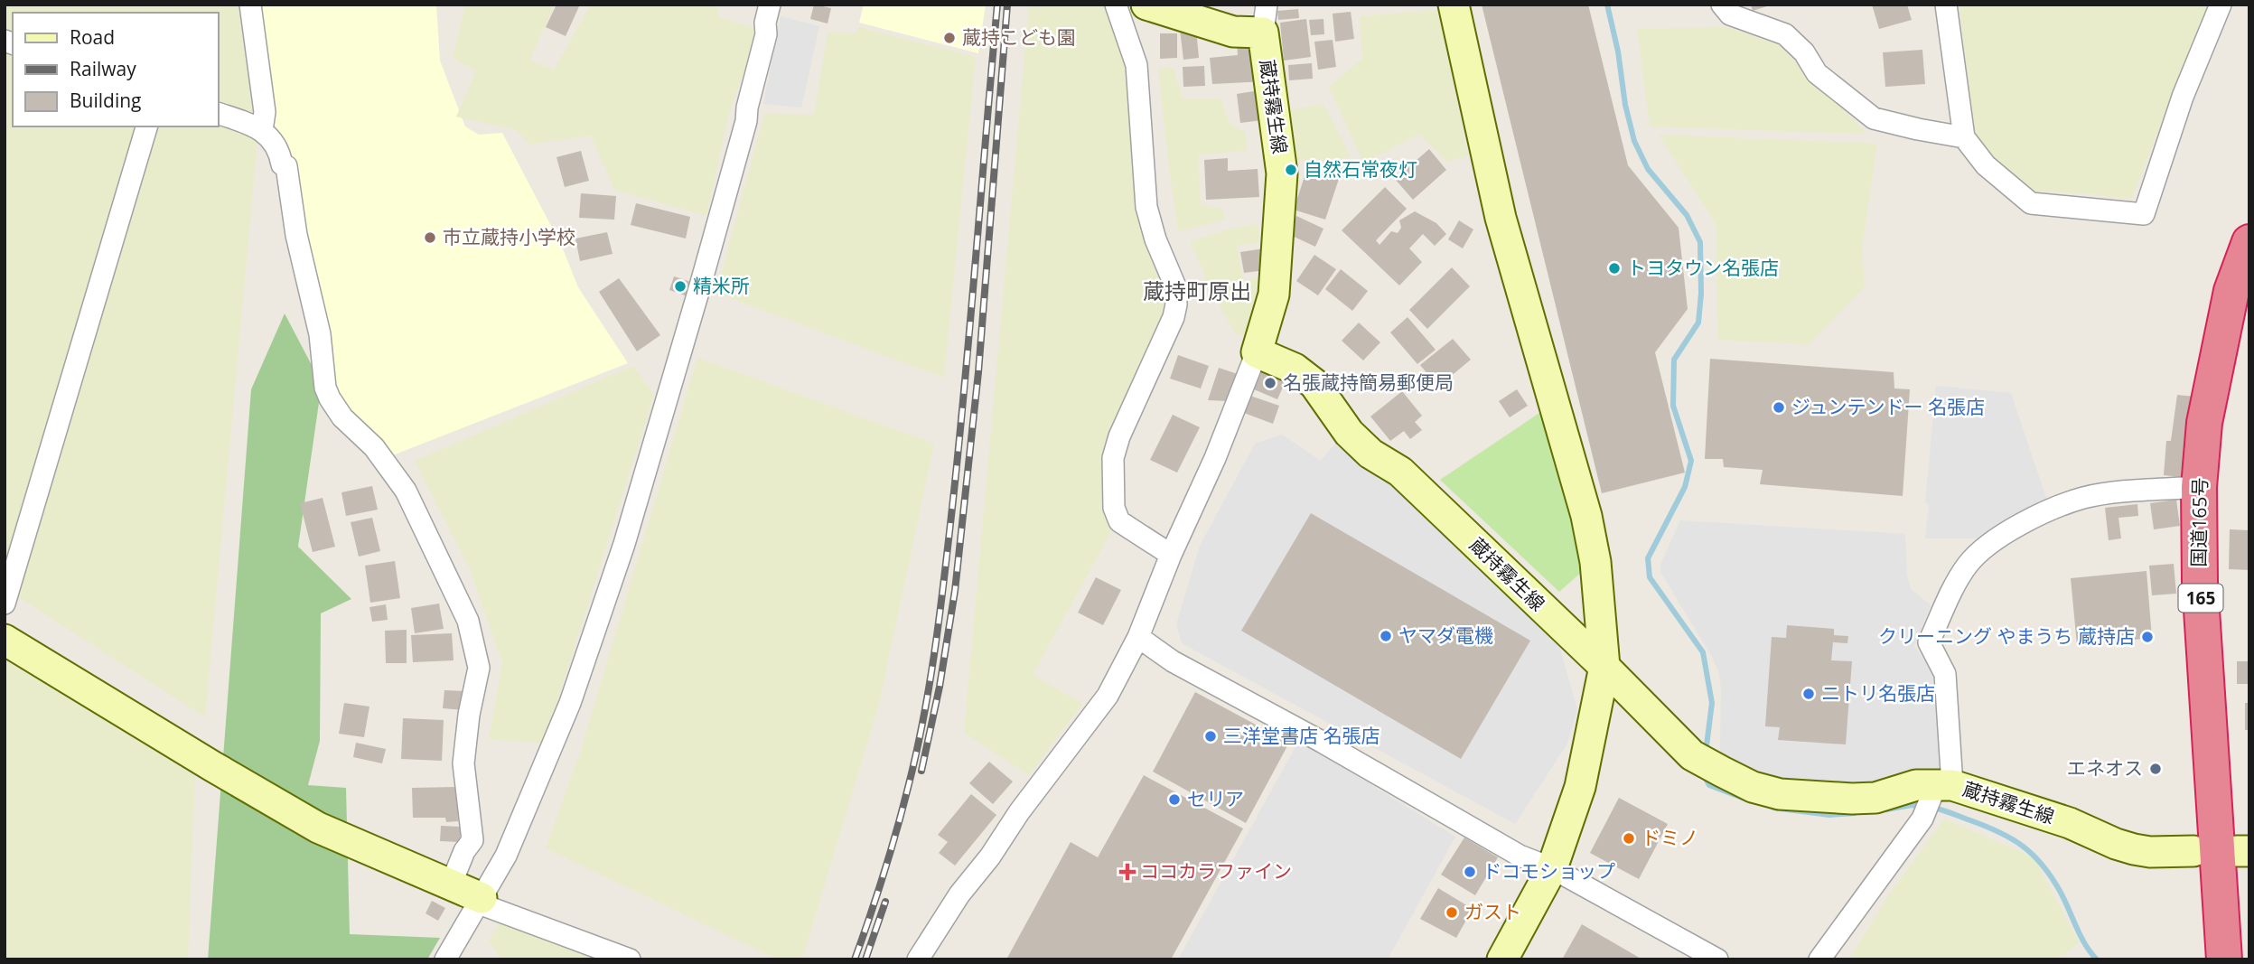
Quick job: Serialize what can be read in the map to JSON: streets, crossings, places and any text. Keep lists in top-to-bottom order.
{
  "streets": {
    "highway": ["国道165号", "165"],
    "main road": ["蔵持霧生線"]
  },
  "districts": ["蔵持町原出"],
  "places": {
    "other": [
      "蔵持こども園",
      "自然石常夜灯",
      "市立蔵持小学校",
      "トヨタウン名張店",
      "精米所",
      "名張蔵持簡易郵便局",
      "ジュンテンドー 名張店",
      "ヤマダ電機",
      "クリーニング やまうち 蔵持店",
      "ニトリ名張店",
      "三洋堂書店 名張店",
      "エネオス",
      "セリア",
      "ドミノ",
      "ドコモショップ",
      "ガスト"
    ],
    "health": ["ココカラファイン"]
  },
  "legend": ["Road", "Railway", "Building"]
}
